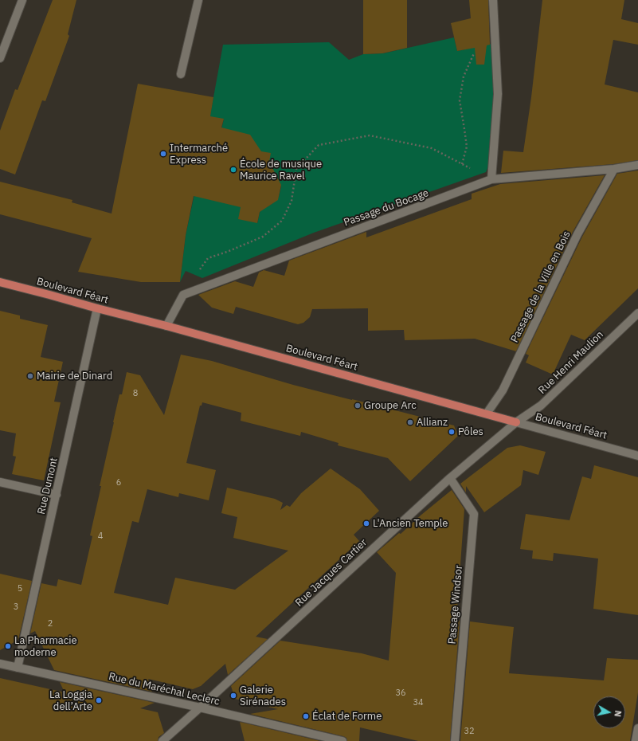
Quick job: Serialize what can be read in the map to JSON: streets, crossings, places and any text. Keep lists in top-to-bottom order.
{
  "streets": {
    "main road": ["Boulevard Féart"],
    "street": [
      "Passage du Bocage",
      "Passage de la Ville en Bois",
      "Rue Henri Maulion",
      "Rue Dumont",
      "Rue Jacques Cartier",
      "Passage Windsor",
      "Rue du Maréchal Leclerc"
    ]
  },
  "crossings": [
    ["Passage du Bocage", "Passage de la Ville en Bois"],
    ["Passage de la Ville en Bois", "Boulevard Féart"],
    ["Boulevard Féart", "Rue Henri Maulion"],
    ["Boulevard Féart", "Rue Dumont"],
    ["Boulevard Féart", "Rue Jacques Cartier"],
    ["Rue Henri Maulion", "Rue Jacques Cartier"],
    ["Rue Dumont", "Rue du Maréchal Leclerc"],
    ["Rue Jacques Cartier", "Passage Windsor"],
    ["Rue Jacques Cartier", "Rue du Maréchal Leclerc"]
  ],
  "places": [
    "Intermarché Express",
    "École de musique Maurice Ravel",
    "Mairie de Dinard",
    "Groupe Arc",
    "Allianz",
    "Pôles",
    "L'Ancien Temple",
    "La Pharmacie moderne",
    "Galerie Sirénades",
    "La Loggia dell’Arte",
    "Éclat de Forme"
  ],
  "house_numbers": [
    "8",
    "6",
    "4",
    "5",
    "3",
    "2",
    "36",
    "34",
    "32"
  ],
  "north": "right"
}
